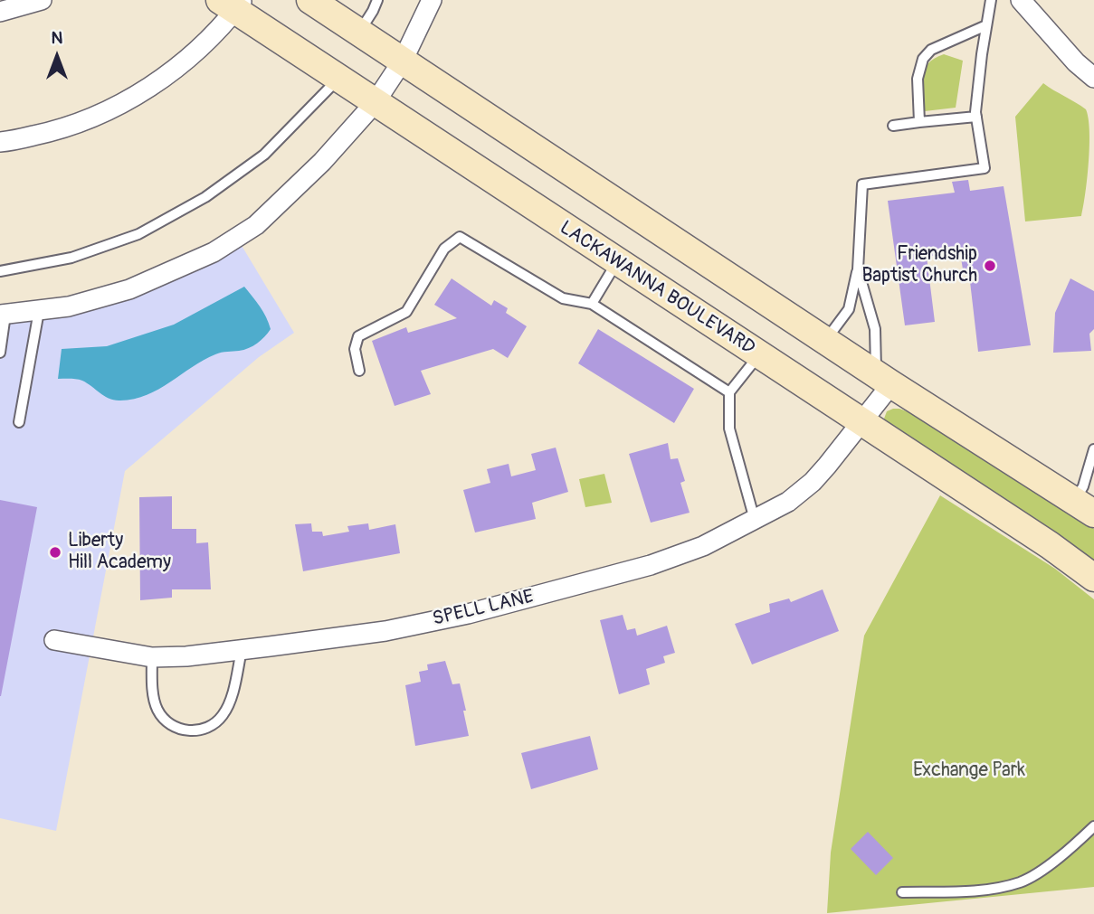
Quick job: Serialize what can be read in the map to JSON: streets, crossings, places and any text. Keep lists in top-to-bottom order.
{
  "streets": {
    "street": ["LACKAWANNA BOULEVARD", "SPELL LANE"]
  },
  "crossings": [
    ["LACKAWANNA BOULEVARD", "SPELL LANE"]
  ],
  "parks": ["Exchange Park"],
  "places": ["Friendship Baptist Church", "Liberty Hill Academy"],
  "north": "top"
}
